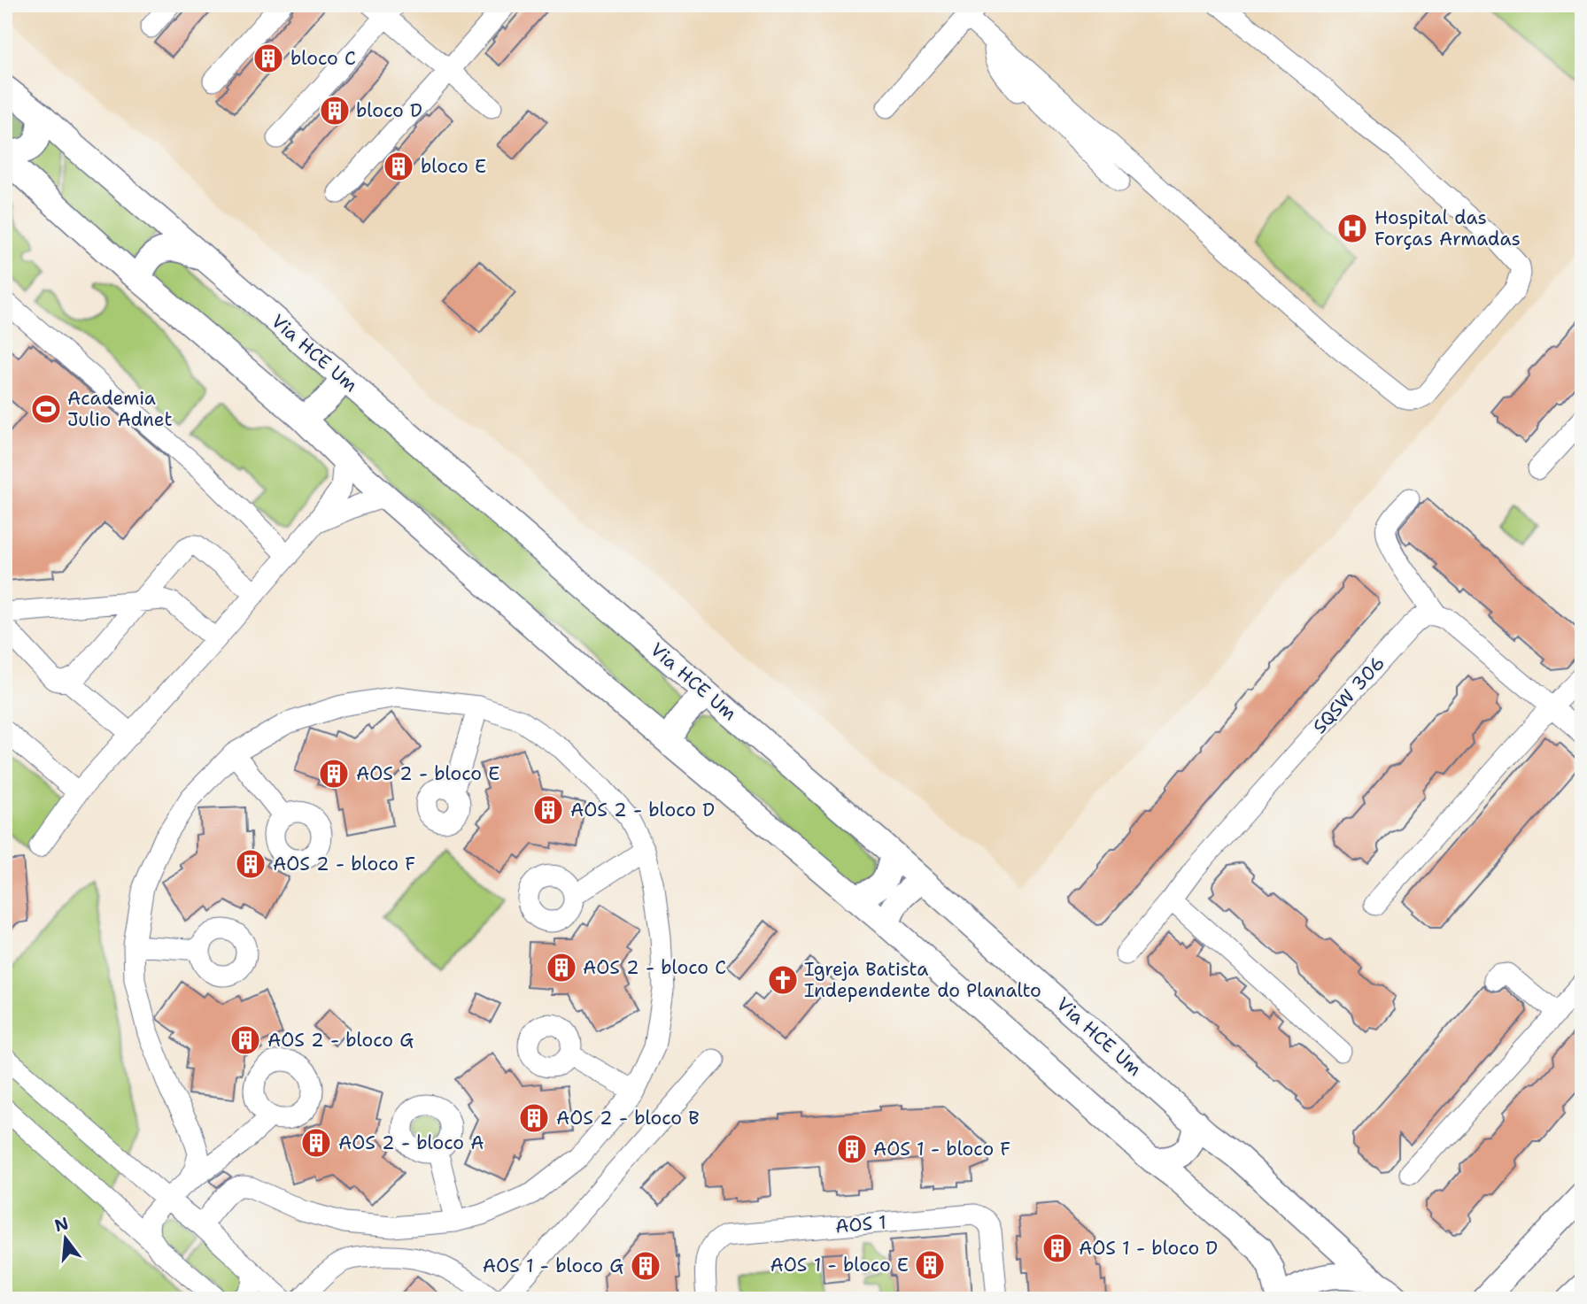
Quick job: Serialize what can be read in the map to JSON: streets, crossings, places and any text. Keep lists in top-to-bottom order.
{
  "streets": {
    "main road": ["Via HCE Um"],
    "street": ["SQSW 306", "AOS 1"]
  },
  "places": {
    "building": [
      "bloco C",
      "bloco D",
      "bloco E",
      "AOS 2 - bloco E",
      "AOS 2 - bloco D",
      "AOS 2 - bloco F",
      "AOS 2 - bloco C",
      "AOS 2 - bloco G",
      "AOS 2 - bloco B",
      "AOS 2 - bloco A",
      "AOS 1 - bloco F",
      "AOS 1 - bloco D",
      "AOS 1 - bloco E",
      "AOS 1 - bloco G"
    ],
    "hospital": ["Hospital das Forças Armadas"],
    "sports": ["Academia Julio Adnet"],
    "church": ["Igreja Batista Independente do Planalto"]
  },
  "north": "top"
}
